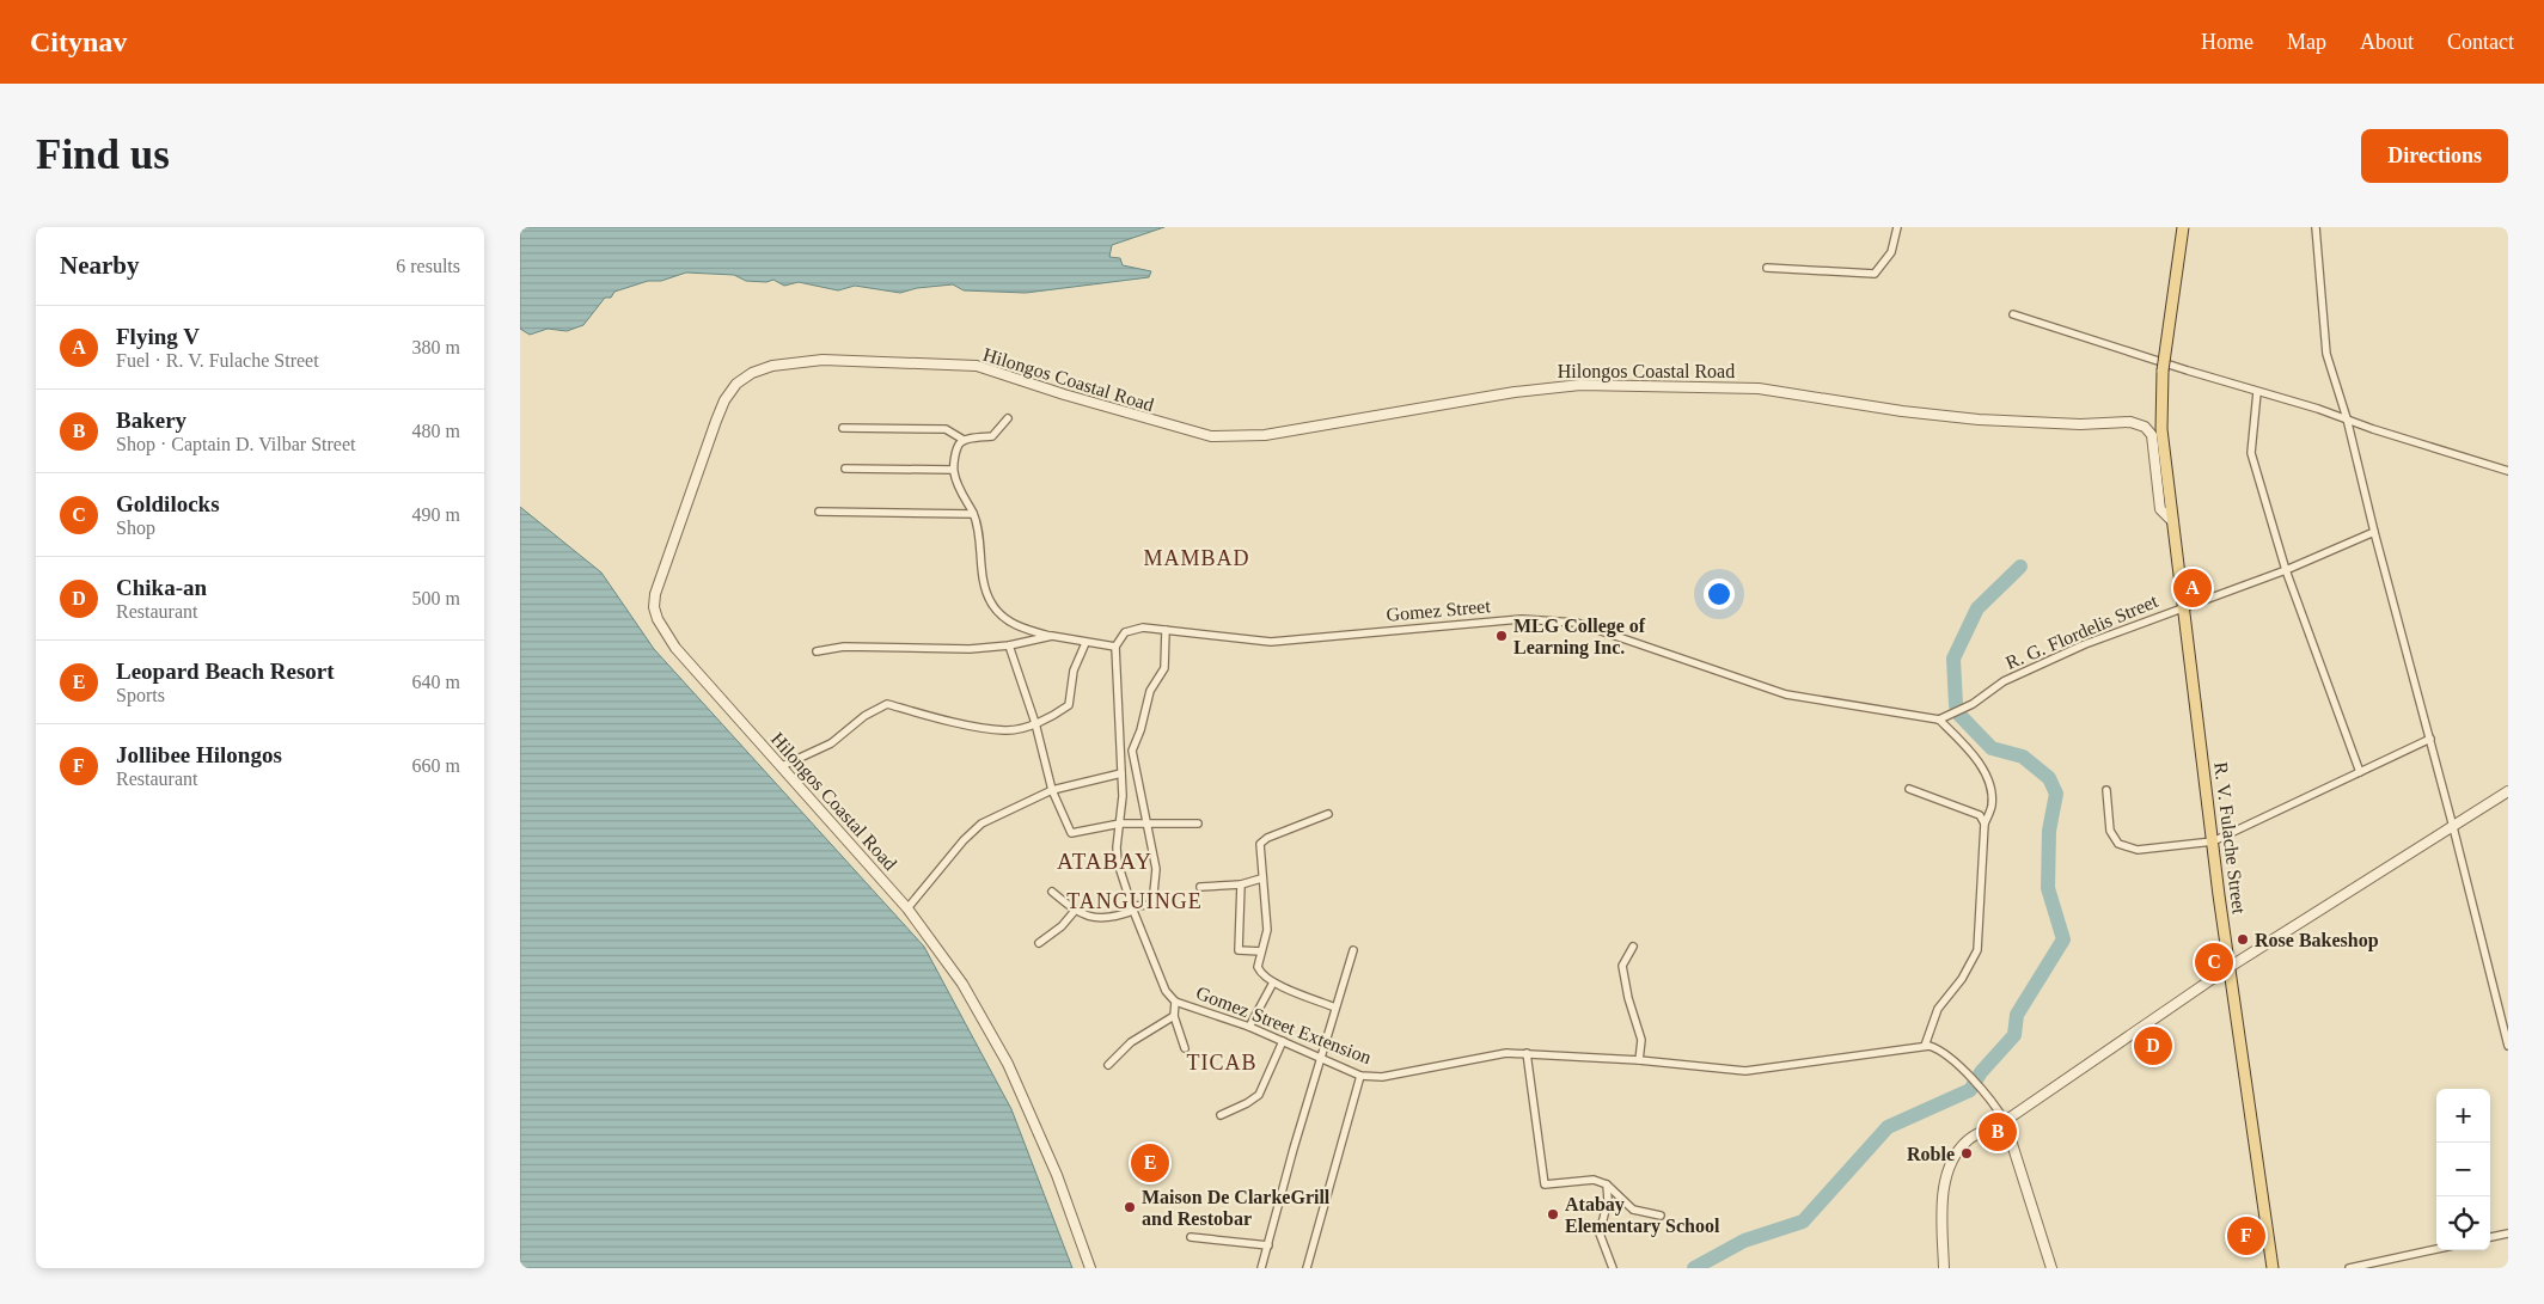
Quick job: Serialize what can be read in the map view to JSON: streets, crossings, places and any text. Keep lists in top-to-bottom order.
{
  "streets": {
    "main road": ["R. V. Fulache Street"],
    "street": [
      "Hilongos Coastal Road",
      "Gomez Street",
      "R. G. Flordelis Street",
      "Gomez Street Extension"
    ]
  },
  "crossings": [
    ["Hilongos Coastal Road", "R. V. Fulache Street"],
    ["Gomez Street", "R. G. Flordelis Street"],
    ["Gomez Street", "Gomez Street Extension"],
    ["R. G. Flordelis Street", "R. V. Fulache Street"]
  ],
  "districts": [
    "MAMBAD",
    "ATABAY",
    "TANGUINGE",
    "TICAB"
  ],
  "places": [
    "MLG College of Learning Inc.",
    "Rose Bakeshop",
    "Roble",
    "Maison De ClarkeGrill and Restobar",
    "Atabay Elementary School"
  ],
  "page": {
    "header": "Citynav",
    "nav": [
      "Home",
      "Map",
      "About",
      "Contact"
    ],
    "buttons": "Directions",
    "title": "Find us",
    "heading": ["Nearby", "6 results"],
    "list": [
      {
        "mark": "A",
        "name": "Flying V",
        "note": "Fuel · R. V. Fulache Street",
        "value": "380 m"
      },
      {
        "mark": "B",
        "name": "Bakery",
        "note": "Shop · Captain D. Vilbar Street",
        "value": "480 m"
      },
      {
        "mark": "C",
        "name": "Goldilocks",
        "note": "Shop",
        "value": "490 m"
      },
      {
        "mark": "D",
        "name": "Chika-an",
        "note": "Restaurant",
        "value": "500 m"
      },
      {
        "mark": "E",
        "name": "Leopard Beach Resort",
        "note": "Sports",
        "value": "640 m"
      },
      {
        "mark": "F",
        "name": "Jollibee Hilongos",
        "note": "Restaurant",
        "value": "660 m"
      }
    ],
    "pins": [
      "A",
      "C",
      "D",
      "B",
      "E",
      "F"
    ],
    "map_buttons": ["+", "−"]
  }
}
